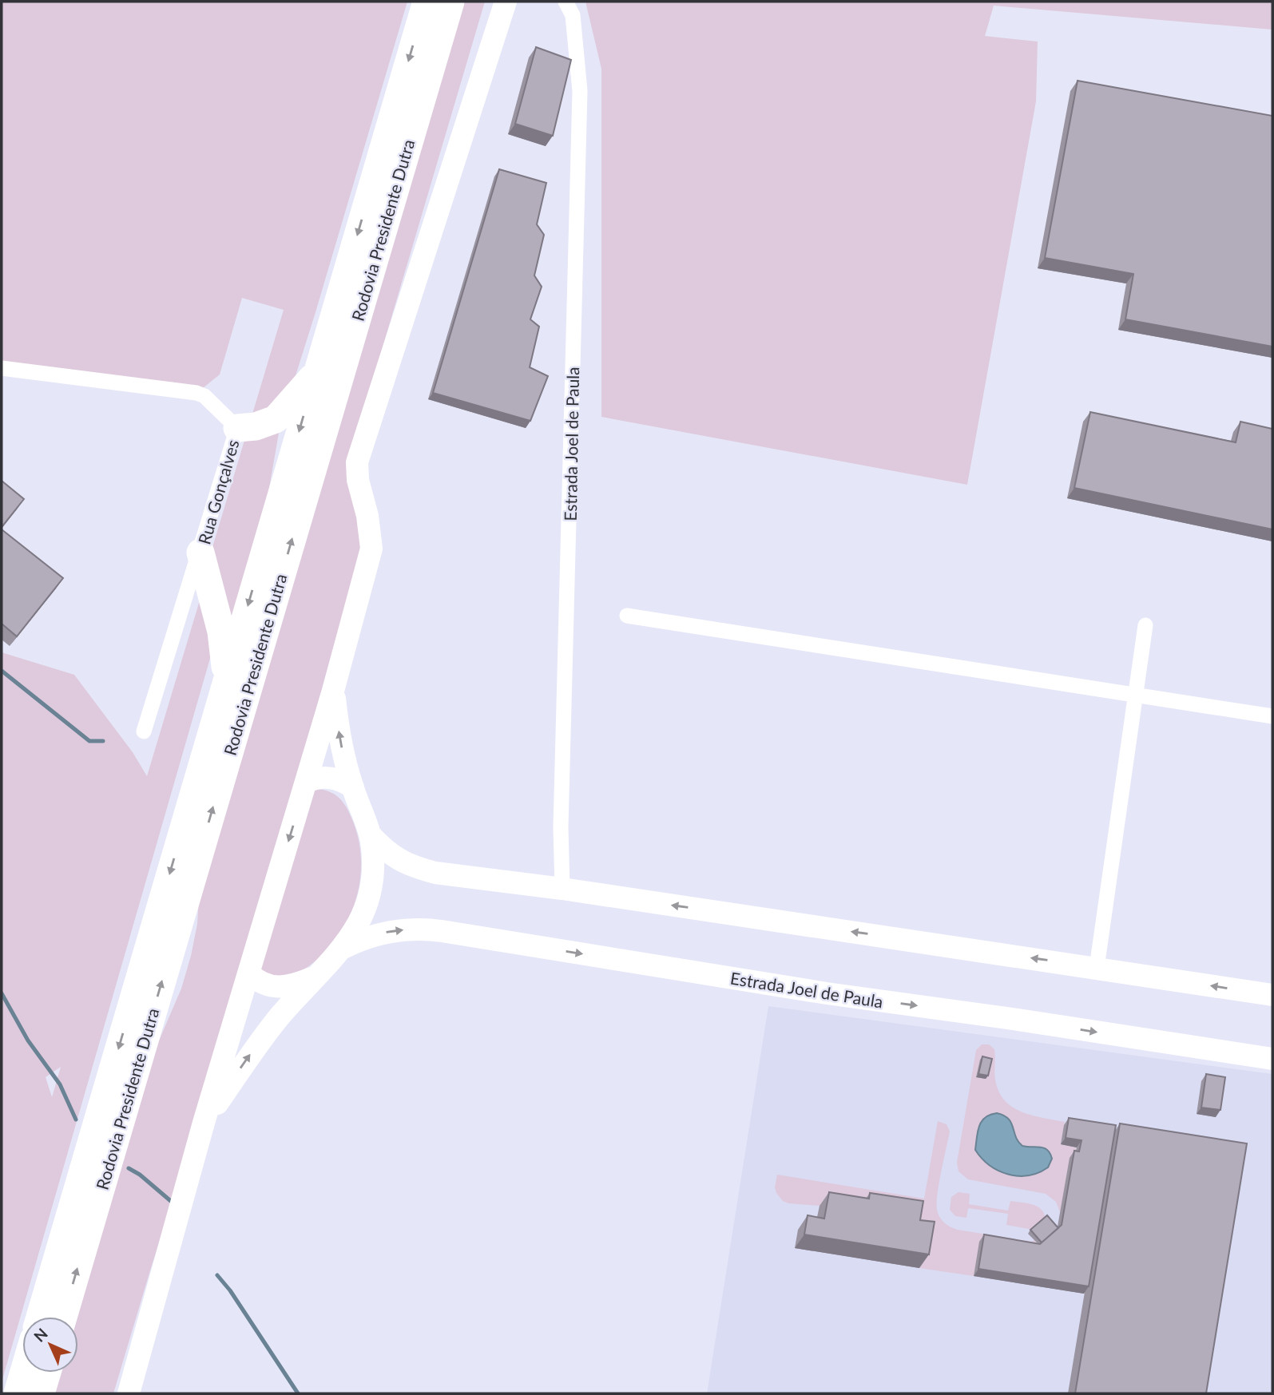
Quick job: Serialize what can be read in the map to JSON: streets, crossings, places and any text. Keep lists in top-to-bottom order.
{
  "streets": {
    "highway": ["Rodovia Presidente Dutra"],
    "main road": ["Estrada Joel de Paula"],
    "street": ["Rua Gonçalves"]
  },
  "one_way": ["Estrada Joel de Paula"],
  "north": "top left"
}
